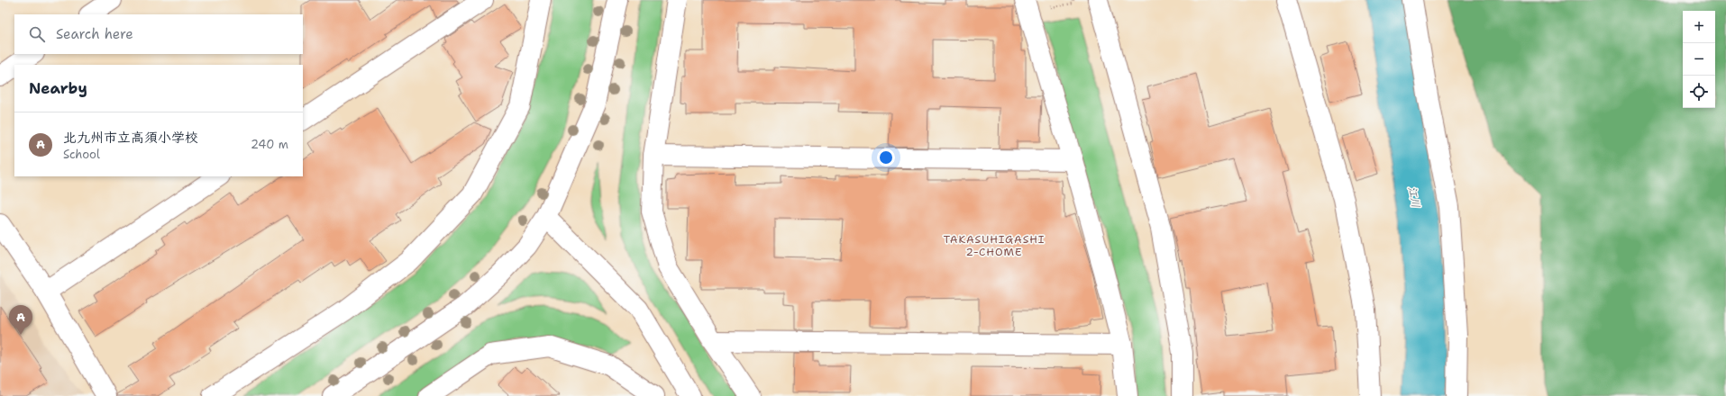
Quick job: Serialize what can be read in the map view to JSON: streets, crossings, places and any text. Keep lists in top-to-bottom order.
{
  "districts": ["TAKASUHIGASHI 2-CHOME"],
  "water": ["江川"],
  "page": {
    "map_buttons": ["+", "−"],
    "search": "Search here",
    "heading": "Nearby",
    "list": [
      {
        "mark": "A",
        "name": "北九州市立高須小学校",
        "note": "School",
        "value": "240 m"
      }
    ],
    "pins": "A"
  }
}
